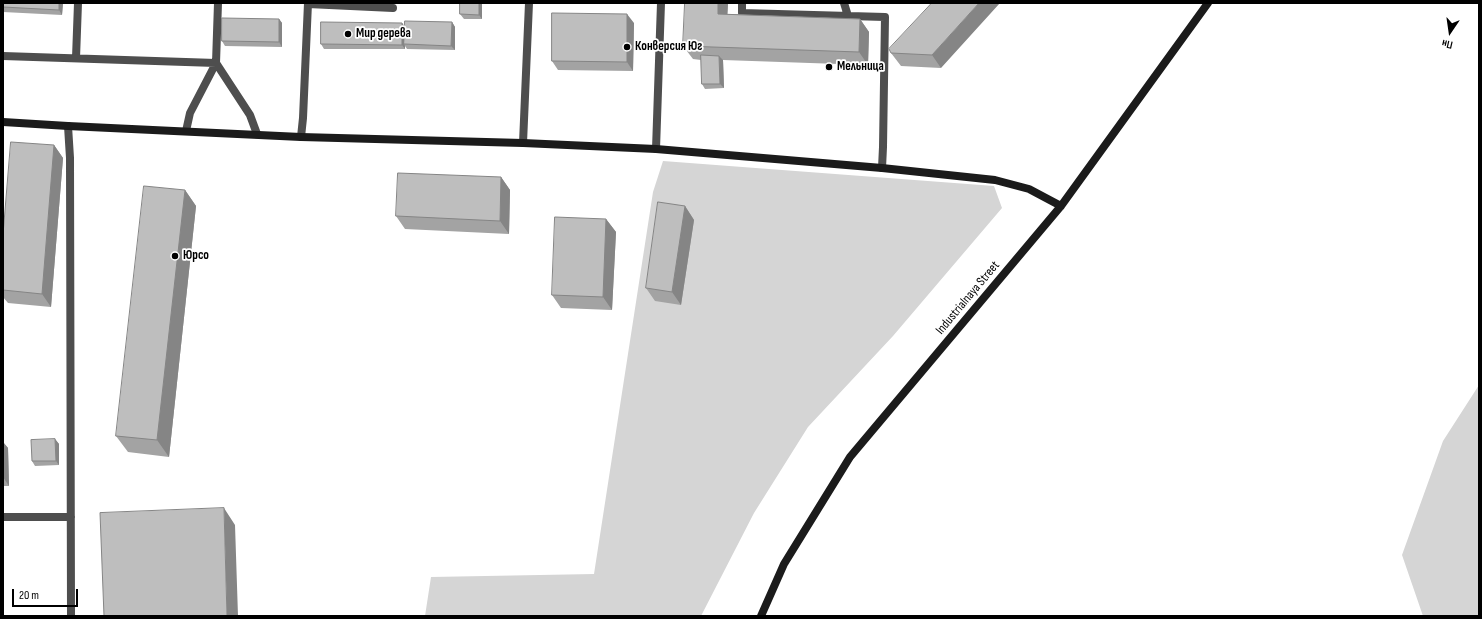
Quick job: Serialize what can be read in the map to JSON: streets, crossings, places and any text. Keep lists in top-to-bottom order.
{
  "streets": {
    "main road": ["Industrialnaya Street"]
  },
  "places": [
    "Мир дерева",
    "Конверсия Юг",
    "Мельница",
    "Юрсо"
  ],
  "scale_bar": "20 m",
  "north": "bottom"
}
